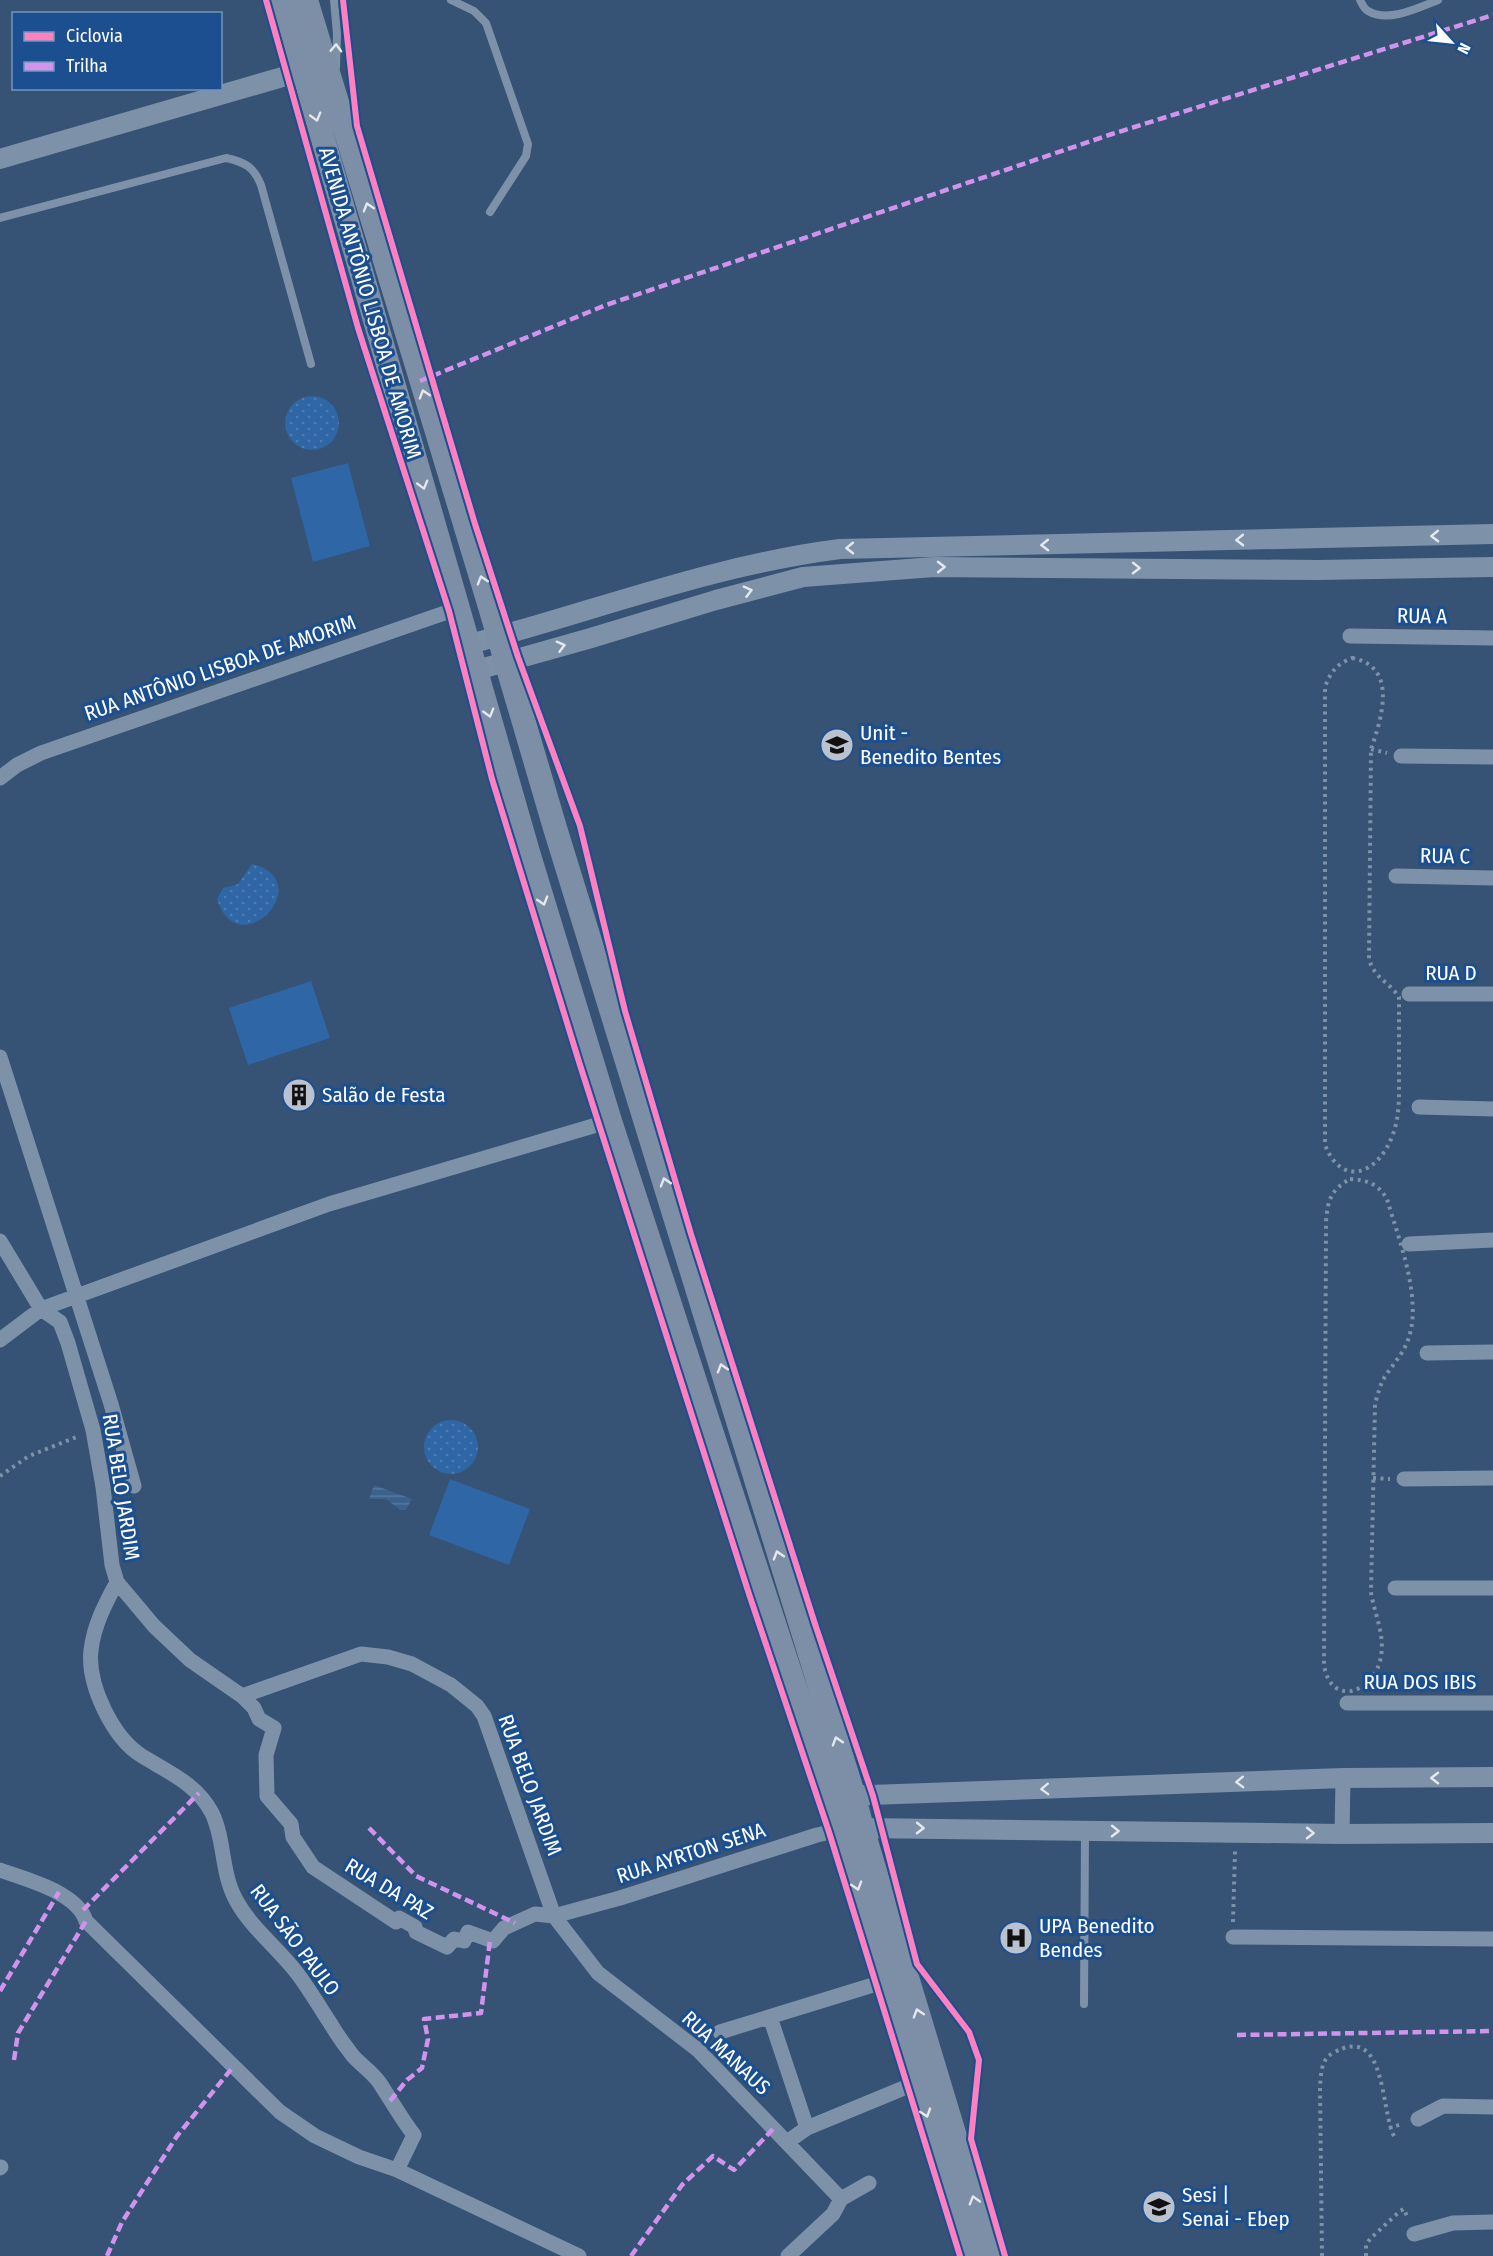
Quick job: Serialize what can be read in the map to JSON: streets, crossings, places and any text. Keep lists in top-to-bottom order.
{
  "streets": {
    "main road": ["AVENIDA ANTÔNIO LISBOA DE AMORIM"],
    "street": [
      "RUA A",
      "RUA ANTÔNIO LISBOA DE AMORIM",
      "RUA C",
      "RUA D",
      "RUA BELO JARDIM",
      "RUA DOS IBIS",
      "RUA AYRTON SENA",
      "RUA DA PAZ",
      "RUA SÃO PAULO",
      "RUA MANAUS"
    ]
  },
  "crossings": [
    ["AVENIDA ANTÔNIO LISBOA DE AMORIM", "RUA ANTÔNIO LISBOA DE AMORIM"],
    ["AVENIDA ANTÔNIO LISBOA DE AMORIM", "RUA AYRTON SENA"],
    ["RUA BELO JARDIM", "RUA AYRTON SENA"],
    ["RUA BELO JARDIM", "RUA DA PAZ"],
    ["RUA BELO JARDIM", "RUA SÃO PAULO"],
    ["RUA BELO JARDIM", "RUA MANAUS"],
    ["RUA AYRTON SENA", "RUA DA PAZ"],
    ["RUA AYRTON SENA", "RUA MANAUS"],
    ["RUA DA PAZ", "RUA MANAUS"]
  ],
  "places": {
    "school or university": ["Unit - Benedito Bentes", "Sesi | Senai - Ebep"],
    "building": ["Salão de Festa"],
    "hospital": ["UPA Benedito Bendes"]
  },
  "legend": ["Ciclovia", "Trilha"],
  "north": "bottom right"
}
